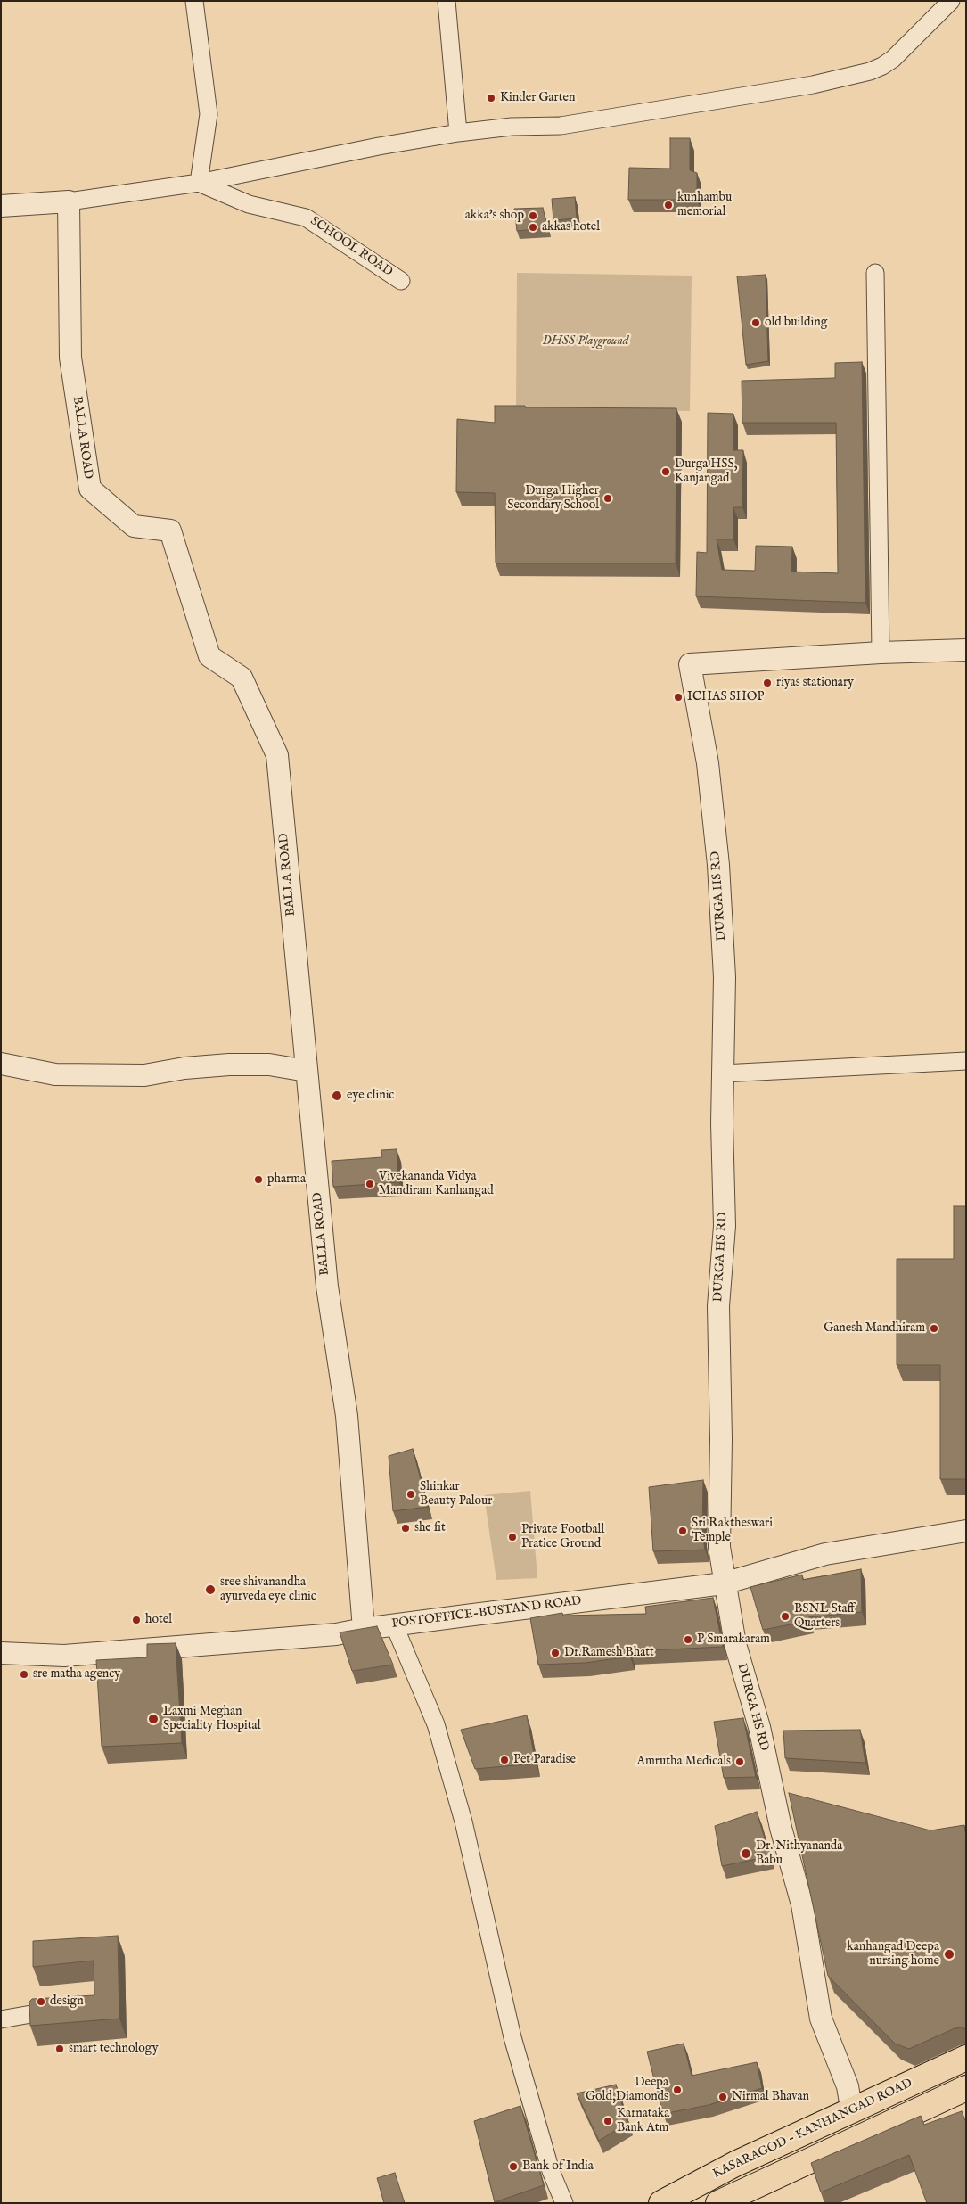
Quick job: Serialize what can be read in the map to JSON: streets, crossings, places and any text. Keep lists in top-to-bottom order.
{
  "streets": {
    "main road": ["KASARAGOD - KANHANGAD ROAD"],
    "street": [
      "SCHOOL ROAD",
      "BALLA ROAD",
      "DURGA HS RD",
      "POSTOFFICE-BUSTAND ROAD"
    ]
  },
  "crossings": [
    ["BALLA ROAD", "POSTOFFICE-BUSTAND ROAD"],
    ["DURGA HS RD", "POSTOFFICE-BUSTAND ROAD"],
    ["DURGA HS RD", "KASARAGOD - KANHANGAD ROAD"]
  ],
  "parks": ["DHSS Playground"],
  "places": [
    "Kinder Garten",
    "kunhambu memorial",
    "akka's shop",
    "akkas hotel",
    "old building",
    "Durga HSS, Kanjangad",
    "Durga Higher Secondary School",
    "riyas stationary",
    "ICHAS SHOP",
    "eye clinic",
    "pharma",
    "Vivekananda Vidya Mandiram Kanhangad",
    "Ganesh Mandhiram",
    "Shinkar Beauty Palour",
    "she fit",
    "Sri Raktheswari Temple",
    "Private Football Pratice Ground",
    "sree shivanandha ayurveda eye clinic",
    "BSNL Staff Quarters",
    "hotel",
    "P Smarakaram",
    "Dr.Ramesh Bhatt",
    "sre matha agency",
    "Laxmi Meghan Speciality Hospital",
    "Pet Paradise",
    "Amrutha Medicals",
    "Dr. Nithyananda Babu",
    "kanhangad Deepa nursing home",
    "design",
    "smart technology",
    "Deepa Gold,Diamonds",
    "Nirmal Bhavan",
    "Karnataka Bank Atm",
    "Bank of India"
  ]
}
